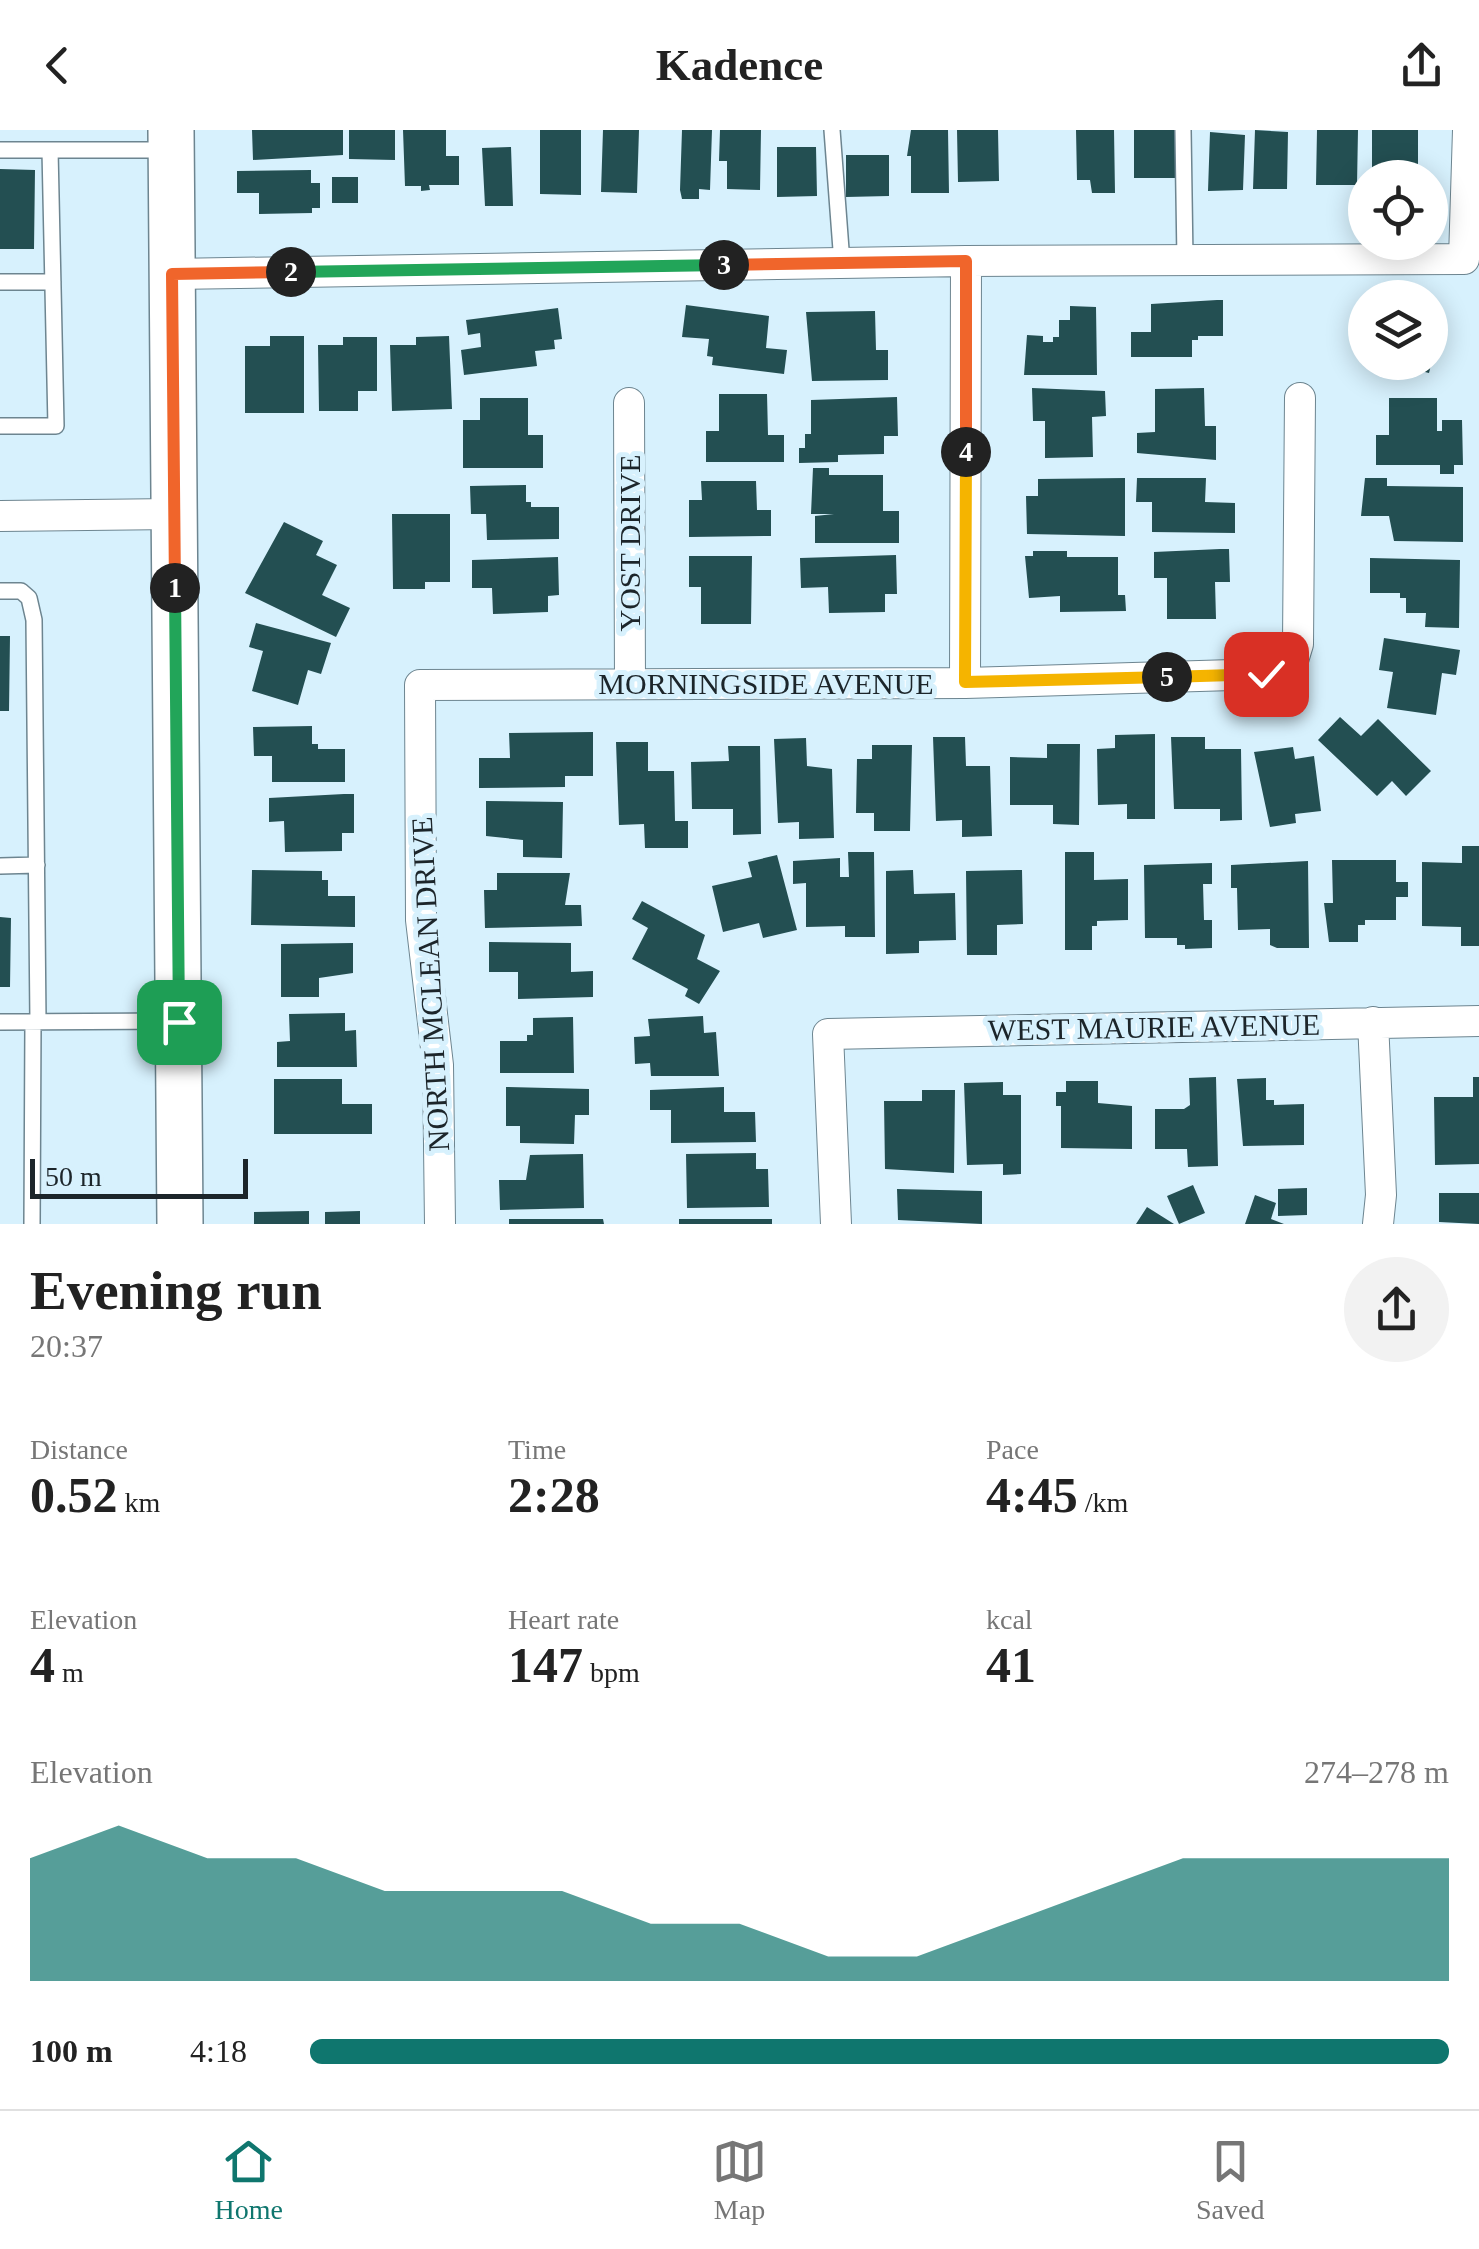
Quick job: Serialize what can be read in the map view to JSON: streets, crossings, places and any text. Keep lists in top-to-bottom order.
{
  "streets": {
    "street": [
      "YOST DRIVE",
      "MORNINGSIDE AVENUE",
      "NORTH MCLEAN DRIVE",
      "WEST MAURIE AVENUE"
    ]
  },
  "crossings": [
    ["YOST DRIVE", "MORNINGSIDE AVENUE"],
    ["MORNINGSIDE AVENUE", "NORTH MCLEAN DRIVE"]
  ],
  "scale_bar": "50 m",
  "page": {
    "header": "Kadence",
    "pins": [
      "3",
      "2",
      "4",
      "1",
      "5"
    ],
    "scale": "50 m",
    "heading": ["Evening run", "20:37"],
    "stats": [
      ["Distance", "0.52 km"],
      ["Time", "2:28"],
      ["Pace", "4:45 /km"],
      ["Elevation", "4 m"],
      ["Heart rate", "147 bpm"],
      ["kcal", "41"]
    ],
    "chart": ["Elevation", "274–278 m"],
    "list": [
      {
        "name": "100 m",
        "note": "4:18"
      }
    ],
    "tabs": ["Home", "Map", "Saved"]
  }
}
